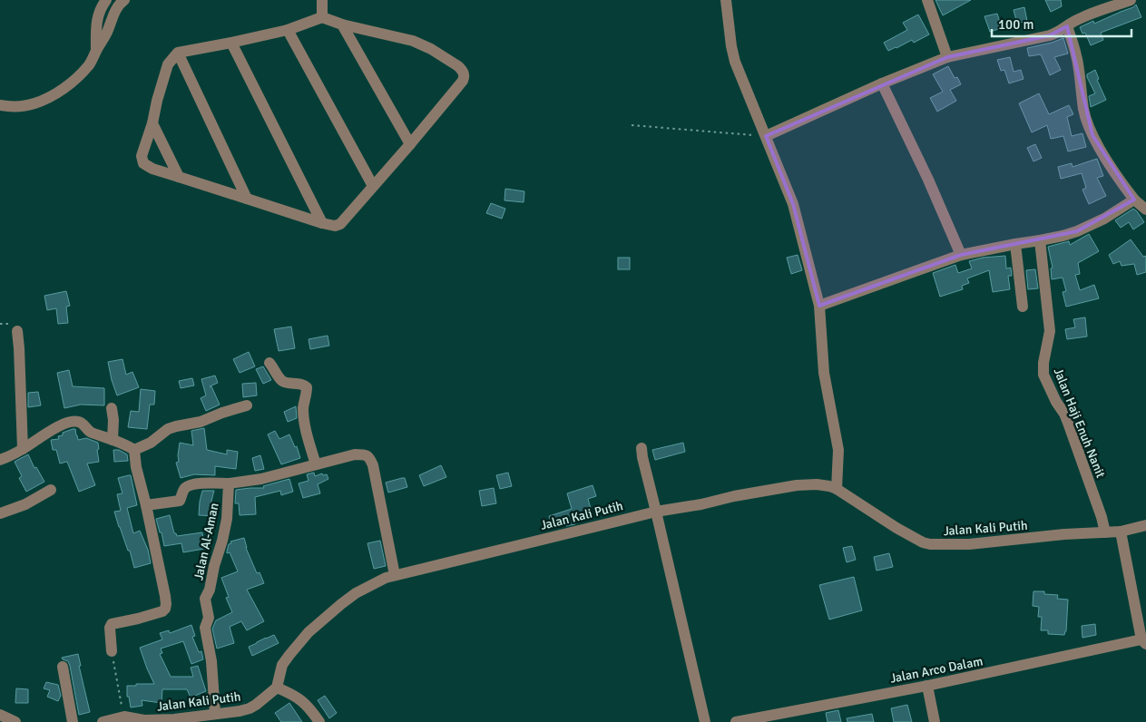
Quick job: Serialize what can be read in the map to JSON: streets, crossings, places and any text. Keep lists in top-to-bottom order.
{
  "streets": {
    "street": [
      "Jalan Haji Enuh Nanit",
      "Jalan Kali Putih",
      "Jalan Al-Aman",
      "Jalan Arco Dalam"
    ]
  },
  "crossings": [
    ["Jalan Haji Enuh Nanit", "Jalan Kali Putih"],
    ["Jalan Haji Enuh Nanit", "Jalan Arco Dalam"],
    ["Jalan Kali Putih", "Jalan Al-Aman"]
  ],
  "scale_bar": "100 m"
}
